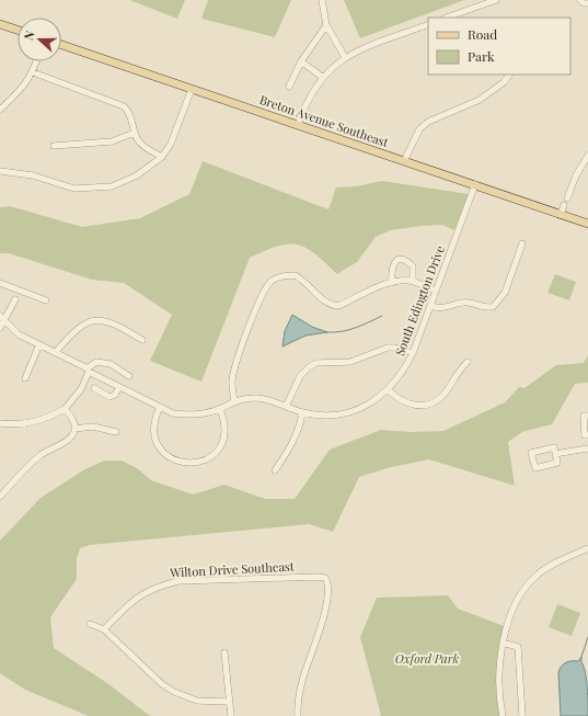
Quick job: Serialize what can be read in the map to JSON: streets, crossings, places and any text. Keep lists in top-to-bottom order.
{
  "streets": {
    "main road": ["Breton Avenue Southeast"],
    "street": ["South Edington Drive", "Wilton Drive Southeast"]
  },
  "crossings": [
    ["Breton Avenue Southeast", "South Edington Drive"]
  ],
  "parks": ["Oxford Park"],
  "legend": ["Road", "Park"],
  "north": "left"
}
